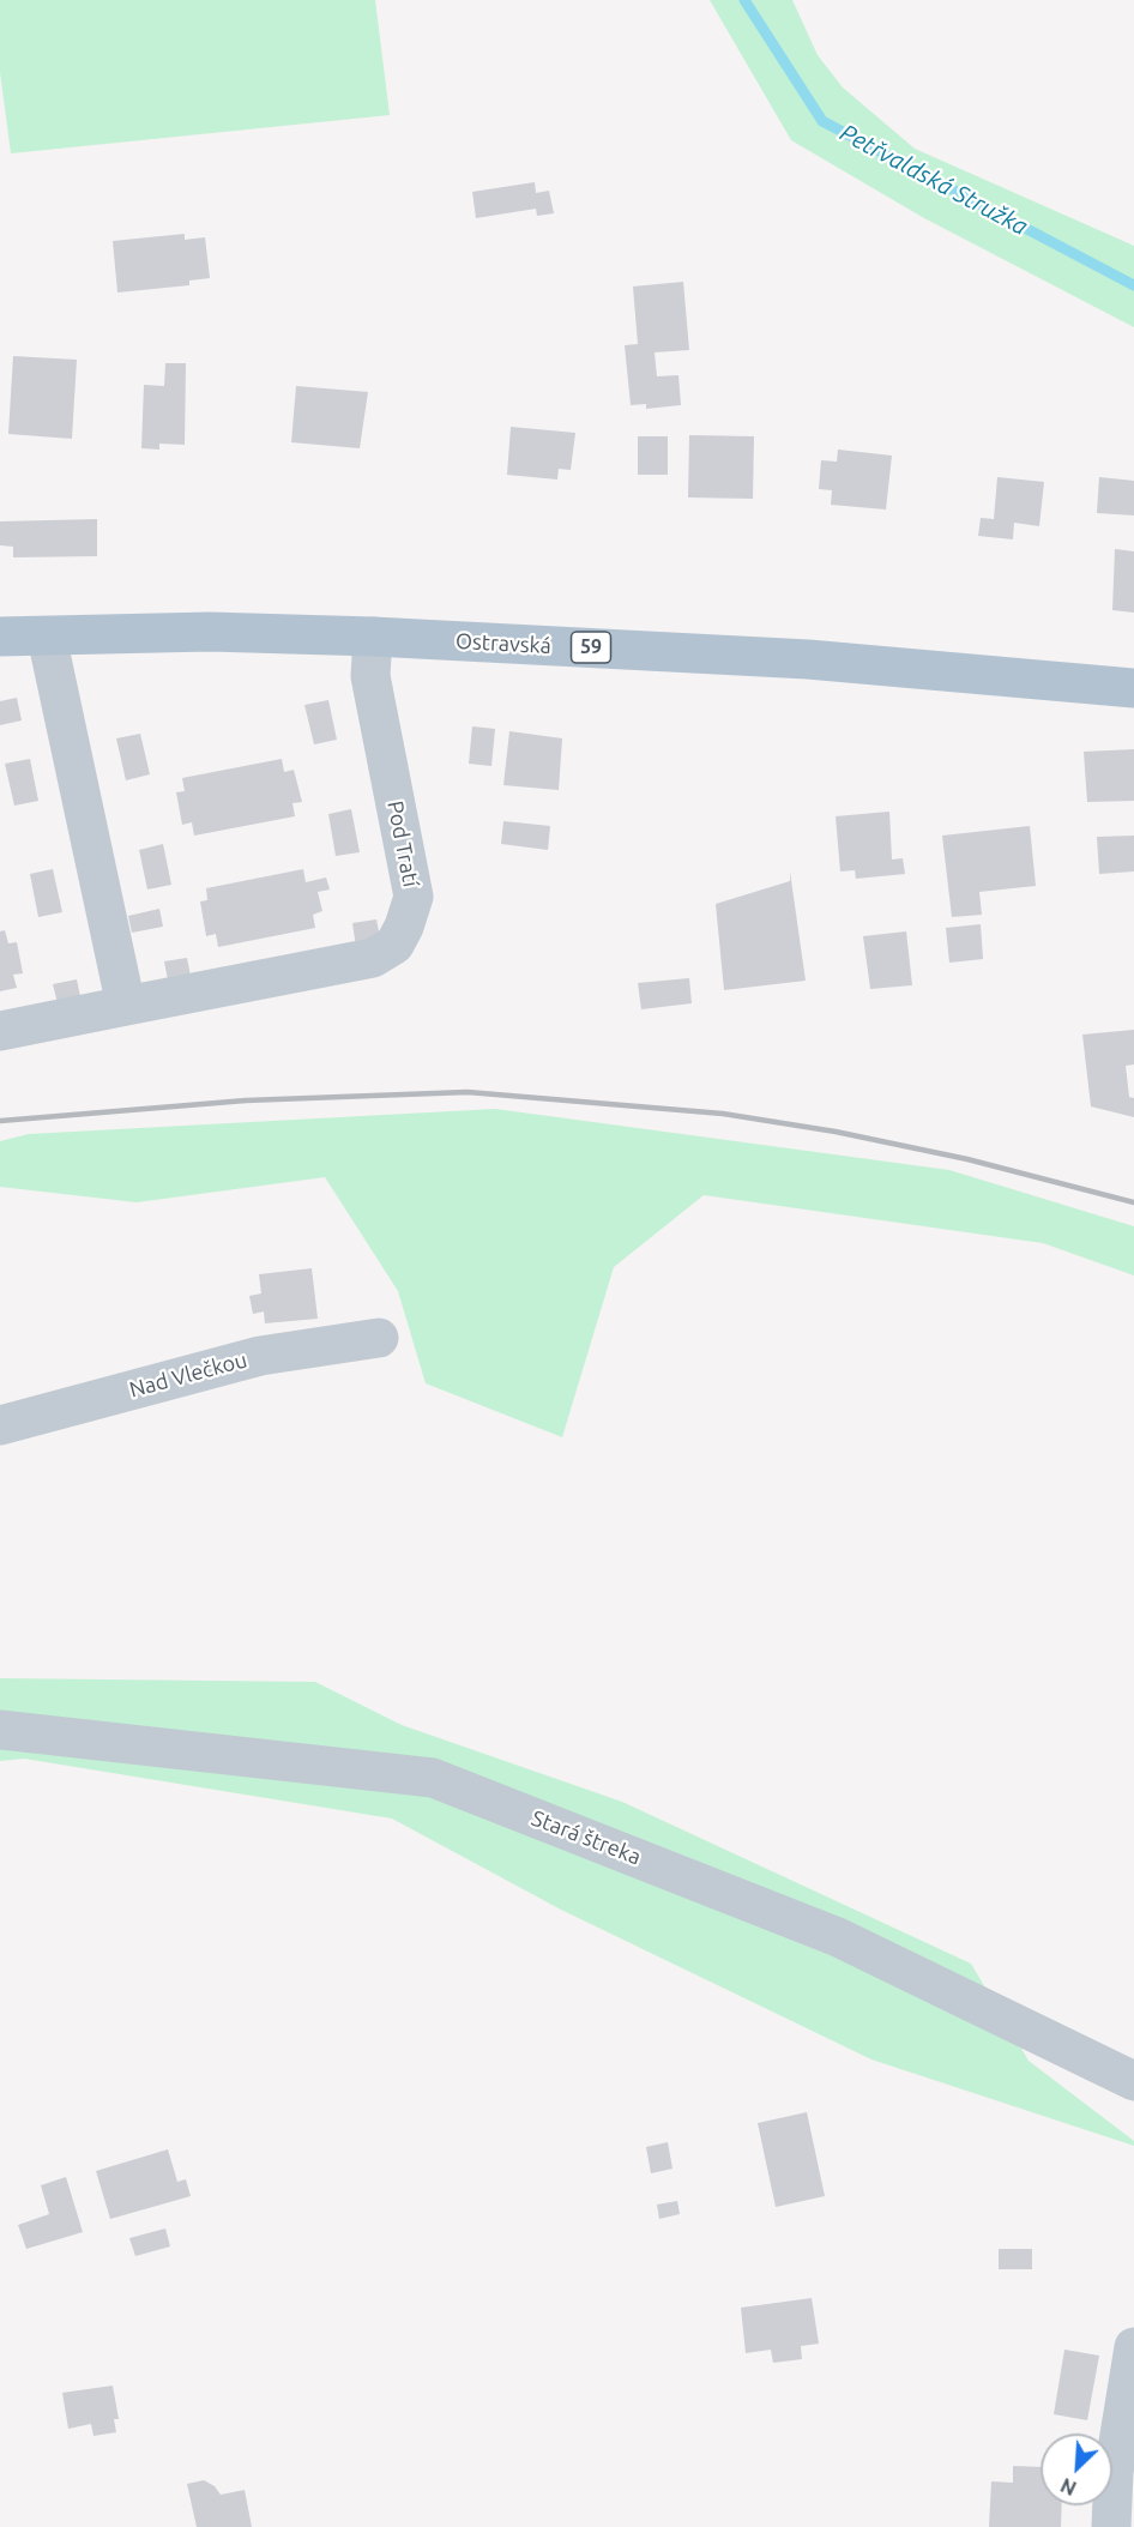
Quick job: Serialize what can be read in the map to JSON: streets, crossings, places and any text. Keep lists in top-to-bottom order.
{
  "streets": {
    "main road": ["Ostravská", "59"],
    "street": ["Pod Tratí", "Nad Vlečkou", "Stará štreka"]
  },
  "crossings": [
    ["Ostravská", "Pod Tratí"]
  ],
  "water": ["Petřvaldská Stružka"],
  "north": "bottom left"
}
